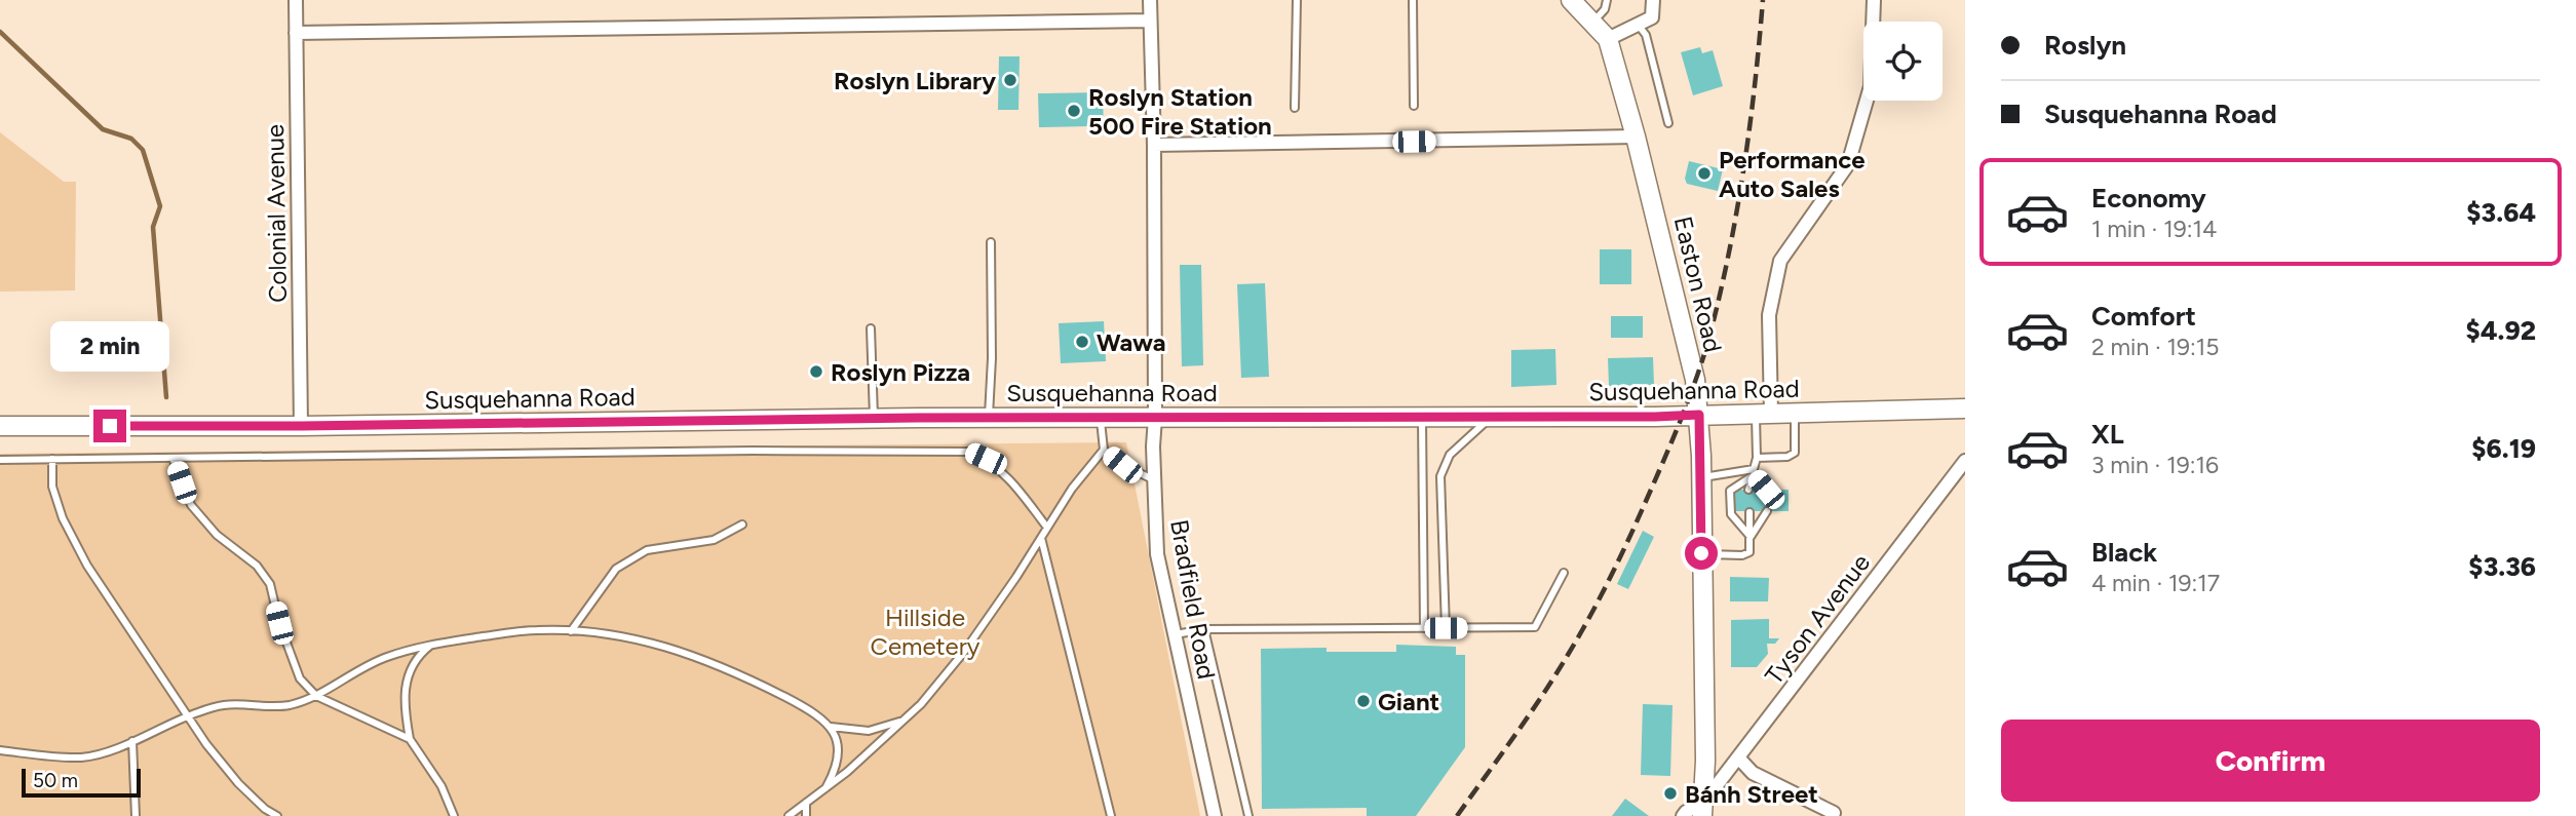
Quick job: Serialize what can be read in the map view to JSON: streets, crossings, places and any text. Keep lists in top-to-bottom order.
{
  "streets": {
    "main road": ["Easton Road", "Susquehanna Road"],
    "street": ["Colonial Avenue", "Bradfield Road", "Tyson Avenue"]
  },
  "crossings": [
    ["Colonial Avenue", "Susquehanna Road"],
    ["Easton Road", "Susquehanna Road"],
    ["Easton Road", "Tyson Avenue"],
    ["Susquehanna Road", "Bradfield Road"]
  ],
  "parks": ["Hillside Cemetery"],
  "places": [
    "Roslyn Library",
    "Roslyn Station 500 Fire Station",
    "Performance Auto Sales",
    "Wawa",
    "Roslyn Pizza",
    "Giant",
    "Bánh Street"
  ],
  "scale_bar": "50 m",
  "page": {
    "banner": ["Roslyn", "Susquehanna Road"],
    "list": [
      {
        "name": "Economy",
        "note": "1 min · 19:14",
        "value": "$3.64"
      },
      {
        "name": "Comfort",
        "note": "2 min · 19:15",
        "value": "$4.92"
      },
      {
        "name": "XL",
        "note": "3 min · 19:16",
        "value": "$6.19"
      },
      {
        "name": "Black",
        "note": "4 min · 19:17",
        "value": "$3.36"
      }
    ],
    "bubble": "2 min",
    "buttons": "Confirm",
    "scale": "50 m"
  }
}
